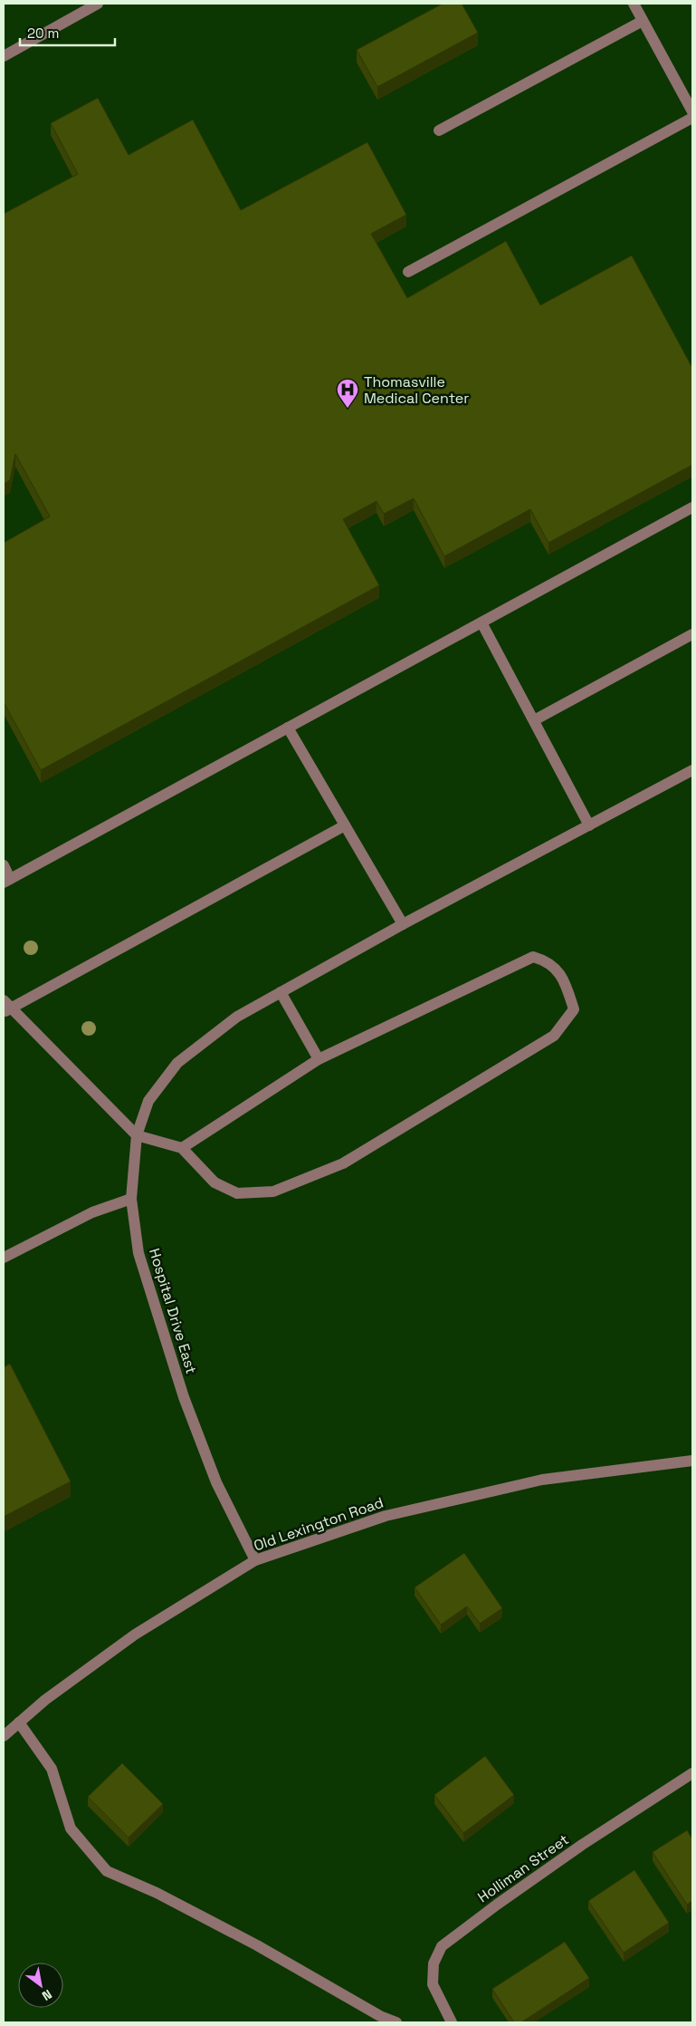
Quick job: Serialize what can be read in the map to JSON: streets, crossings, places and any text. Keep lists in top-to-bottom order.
{
  "streets": {
    "street": ["Hospital Drive East", "Old Lexington Road", "Holliman Street"]
  },
  "crossings": [
    ["Hospital Drive East", "Old Lexington Road"]
  ],
  "places": {
    "hospital": ["Thomasville Medical Center"]
  },
  "scale_bar": "20 m",
  "north": "bottom right"
}
